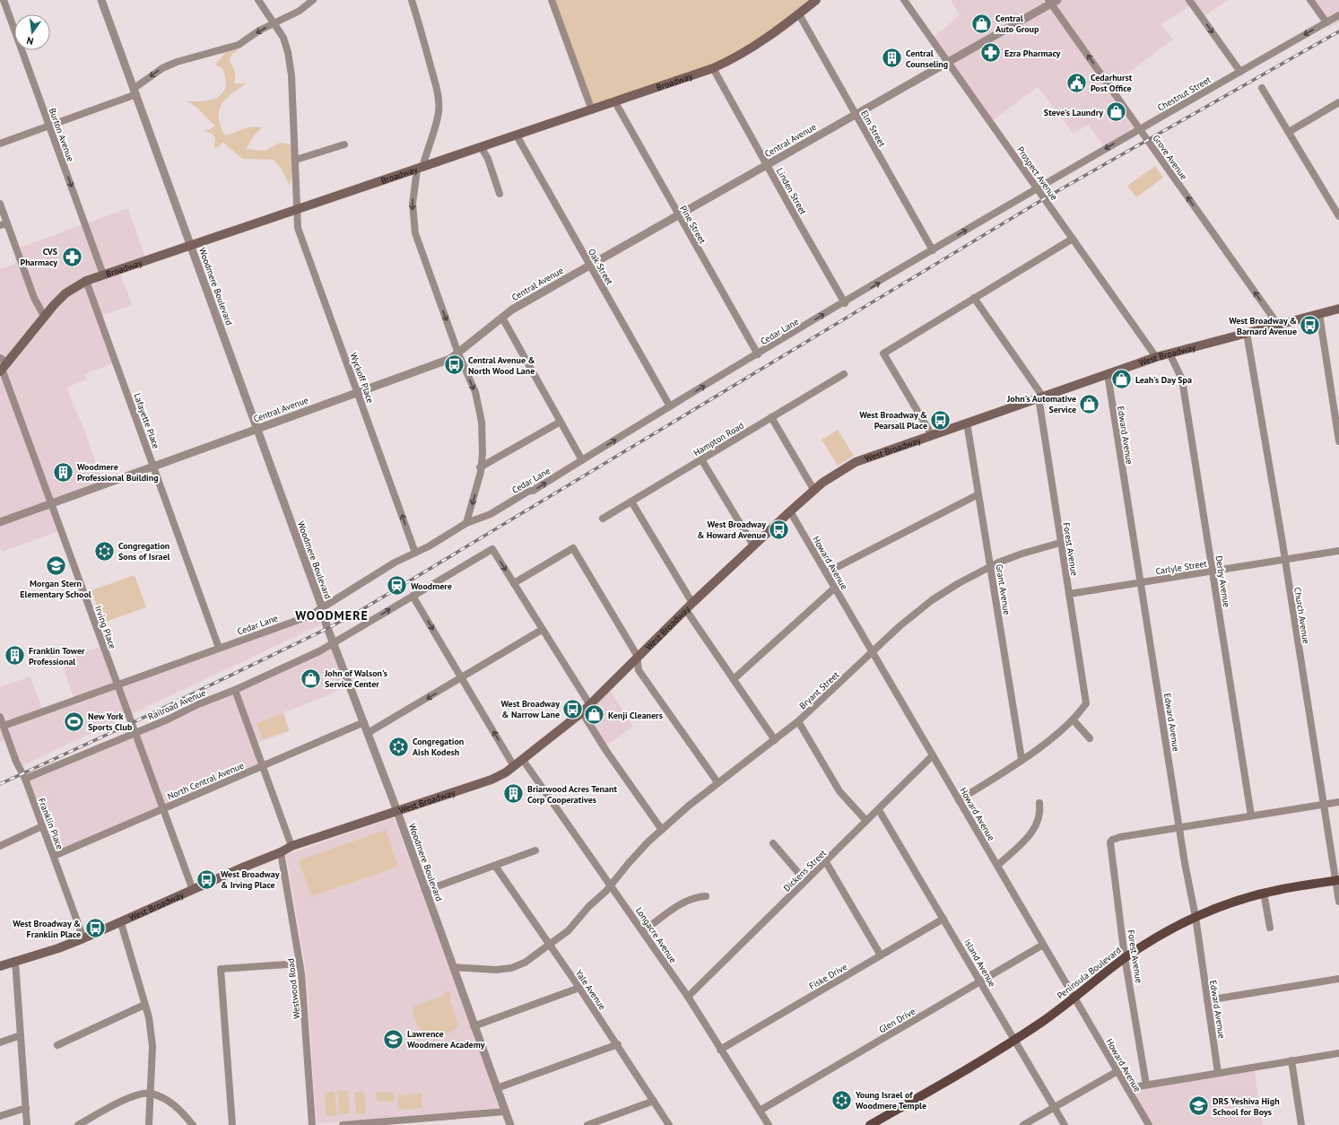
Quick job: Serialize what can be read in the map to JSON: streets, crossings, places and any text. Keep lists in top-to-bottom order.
{
  "streets": {
    "main road": ["Broadway", "West Broadway", "Peninsula Boulevard"],
    "street": [
      "Chestnut Street",
      "Elm Street",
      "Burton Avenue",
      "Central Avenue",
      "Grove Avenue",
      "Prospect Avenue",
      "Linden Street",
      "Pine Street",
      "Oak Street",
      "Woodmere Boulevard",
      "Cedar Lane",
      "Wyckoff Place",
      "Lafayette Place",
      "Edward Avenue",
      "Hampton Road",
      "Forest Avenue",
      "Howard Avenue",
      "Carlyle Street",
      "Derby Avenue",
      "Grant Avenue",
      "Church Avenue",
      "Irving Place",
      "Bryant Street",
      "Railroad Avenue",
      "North Central Avenue",
      "Franklin Place",
      "Dickens Street",
      "Longacre Avenue",
      "Island Avenue",
      "Fiske Drive",
      "Westwood Road",
      "Yale Avenue",
      "Glen Drive"
    ]
  },
  "crossings": [
    ["Broadway", "Elm Street"],
    ["Broadway", "Burton Avenue"],
    ["Broadway", "Linden Street"],
    ["Broadway", "Pine Street"],
    ["Broadway", "Oak Street"],
    ["Broadway", "Woodmere Boulevard"],
    ["Broadway", "Wyckoff Place"],
    ["Broadway", "Lafayette Place"],
    ["Broadway", "Irving Place"],
    ["Chestnut Street", "Grove Avenue"],
    ["Chestnut Street", "Prospect Avenue"],
    ["Chestnut Street", "Cedar Lane"],
    ["Elm Street", "Central Avenue"],
    ["Elm Street", "Cedar Lane"],
    ["Central Avenue", "Grove Avenue"],
    ["Central Avenue", "Prospect Avenue"],
    ["Central Avenue", "Linden Street"],
    ["Central Avenue", "Pine Street"],
    ["Central Avenue", "Oak Street"],
    ["Central Avenue", "Woodmere Boulevard"],
    ["Central Avenue", "Wyckoff Place"],
    ["Central Avenue", "Lafayette Place"],
    ["Central Avenue", "Irving Place"],
    ["Grove Avenue", "West Broadway"],
    ["Prospect Avenue", "Cedar Lane"],
    ["Prospect Avenue", "West Broadway"],
    ["Linden Street", "Cedar Lane"],
    ["Pine Street", "Cedar Lane"],
    ["Oak Street", "Cedar Lane"],
    ["Woodmere Boulevard", "Cedar Lane"],
    ["Woodmere Boulevard", "West Broadway"],
    ["Woodmere Boulevard", "Bryant Street"],
    ["Woodmere Boulevard", "Railroad Avenue"],
    ["Woodmere Boulevard", "North Central Avenue"],
    ["Cedar Lane", "Wyckoff Place"],
    ["Cedar Lane", "Lafayette Place"],
    ["Cedar Lane", "Irving Place"],
    ["Cedar Lane", "Franklin Place"],
    ["West Broadway", "Edward Avenue"],
    ["West Broadway", "Forest Avenue"],
    ["West Broadway", "Howard Avenue"],
    ["West Broadway", "Derby Avenue"],
    ["West Broadway", "Grant Avenue"],
    ["West Broadway", "Church Avenue"],
    ["West Broadway", "Irving Place"],
    ["West Broadway", "Franklin Place"],
    ["West Broadway", "Longacre Avenue"],
    ["West Broadway", "Westwood Road"],
    ["Edward Avenue", "Forest Avenue"],
    ["Edward Avenue", "Carlyle Street"],
    ["Edward Avenue", "Peninsula Boulevard"],
    ["Forest Avenue", "Carlyle Street"],
    ["Forest Avenue", "Bryant Street"],
    ["Forest Avenue", "Peninsula Boulevard"],
    ["Howard Avenue", "Bryant Street"],
    ["Howard Avenue", "Dickens Street"],
    ["Howard Avenue", "Peninsula Boulevard"],
    ["Howard Avenue", "Glen Drive"],
    ["Carlyle Street", "Derby Avenue"],
    ["Carlyle Street", "Church Avenue"],
    ["Grant Avenue", "Bryant Street"],
    ["Church Avenue", "Peninsula Boulevard"],
    ["Irving Place", "Railroad Avenue"],
    ["Irving Place", "North Central Avenue"],
    ["Bryant Street", "Longacre Avenue"],
    ["Bryant Street", "Yale Avenue"],
    ["Railroad Avenue", "Franklin Place"],
    ["North Central Avenue", "Franklin Place"],
    ["Dickens Street", "Longacre Avenue"],
    ["Dickens Street", "Island Avenue"],
    ["Longacre Avenue", "Fiske Drive"],
    ["Longacre Avenue", "Glen Drive"],
    ["Island Avenue", "Peninsula Boulevard"],
    ["Island Avenue", "Fiske Drive"],
    ["Island Avenue", "Glen Drive"]
  ],
  "one_way": ["Chestnut Street", "Burton Avenue", "Grove Avenue"],
  "districts": ["WOODMERE"],
  "places": {
    "shop": [
      "Central Auto Group",
      "Steve's Laundry",
      "Leah's Day Spa",
      "John's Automative Service",
      "John of Walson's Service Center",
      "Kenji Cleaners"
    ],
    "pharmacy": ["Ezra Pharmacy", "CVS Pharmacy"],
    "building": [
      "Central Counseling",
      "Woodmere Professional Building",
      "Franklin Tower Professional",
      "Briarwood Acres Tenant Corp Cooperatives"
    ],
    "public building": ["Cedarhurst Post Office"],
    "bus stop": [
      "West Broadway & Barnard Avenue",
      "Central Avenue & North Wood Lane",
      "West Broadway & Pearsall Place",
      "West Broadway & Howard Avenue",
      "West Broadway & Narrow Lane",
      "West Broadway & Irving Place",
      "West Broadway & Franklin Place"
    ],
    "synagogue": ["Congregation Sons of Israel", "Congregation Aish Kodesh", "Young Israel of Woodmere Temple"],
    "school or university": ["Morgan Stern Elementary School", "Lawrence Woodmere Academy", "DRS Yeshiva High School for Boys"],
    "station": ["Woodmere"],
    "sports": ["New York Sports Club"]
  },
  "north": "bottom"
}
